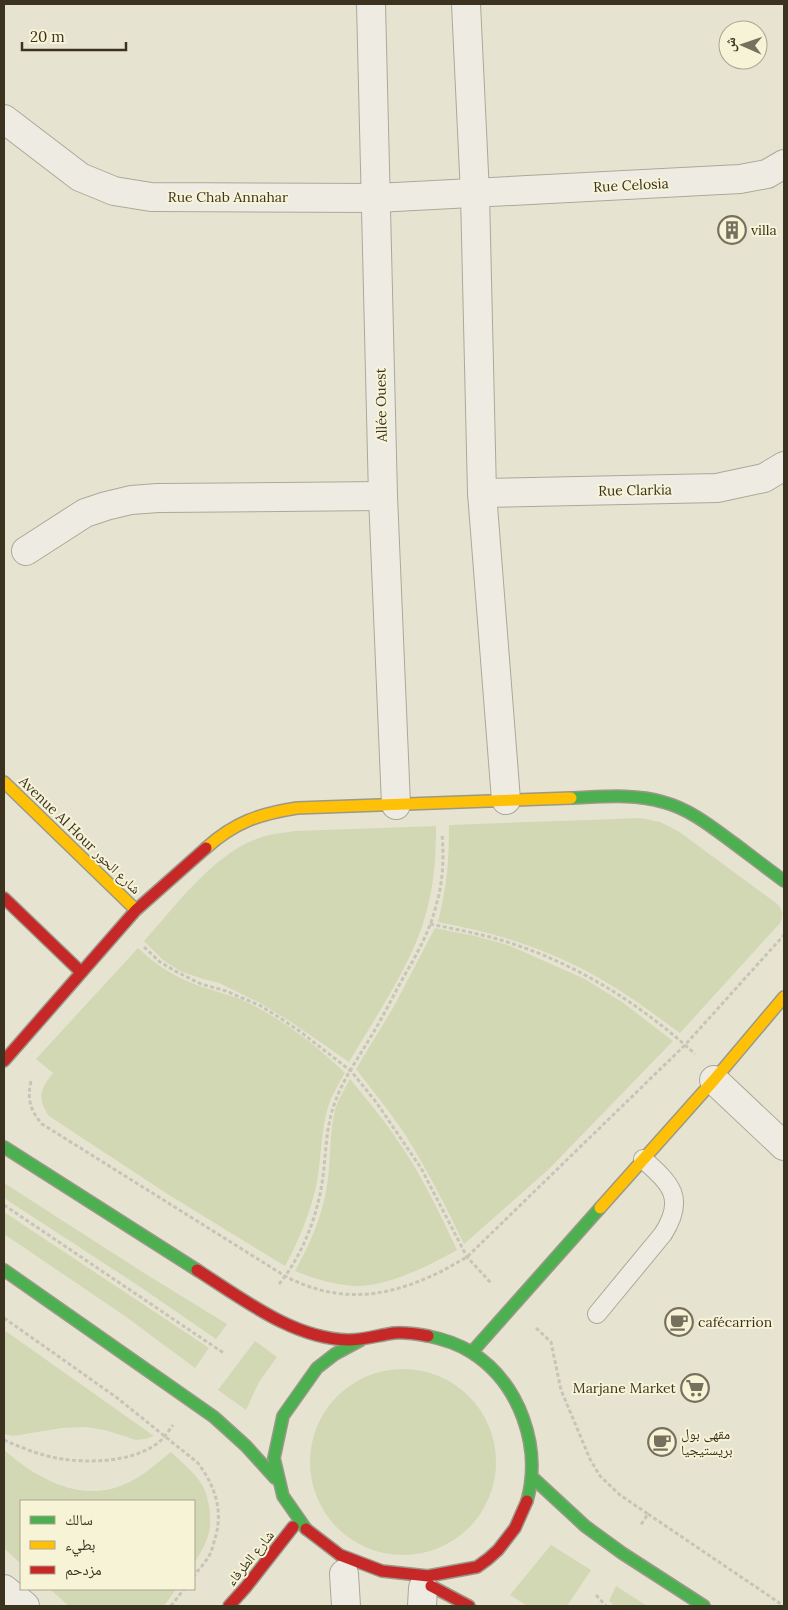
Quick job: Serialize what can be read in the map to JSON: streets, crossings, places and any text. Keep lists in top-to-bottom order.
{
  "streets": {
    "street": [
      "Rue Celosia",
      "Rue Chab Annahar",
      "Allée Ouest",
      "Rue Clarkia",
      "Avenue Al Hour شارع الحور",
      "شارع الطرفاء"
    ]
  },
  "crossings": [
    ["Rue Celosia", "Rue Chab Annahar"],
    ["Rue Chab Annahar", "Allée Ouest"]
  ],
  "places": {
    "building": ["villa"],
    "cafe": ["cafécarrion", "مقهى بول بريستيجيا"],
    "supermarket": ["Marjane Market"]
  },
  "legend": ["سالك", "بطيء", "مزدحم"],
  "scale_bar": "20 m",
  "north": "left"
}
